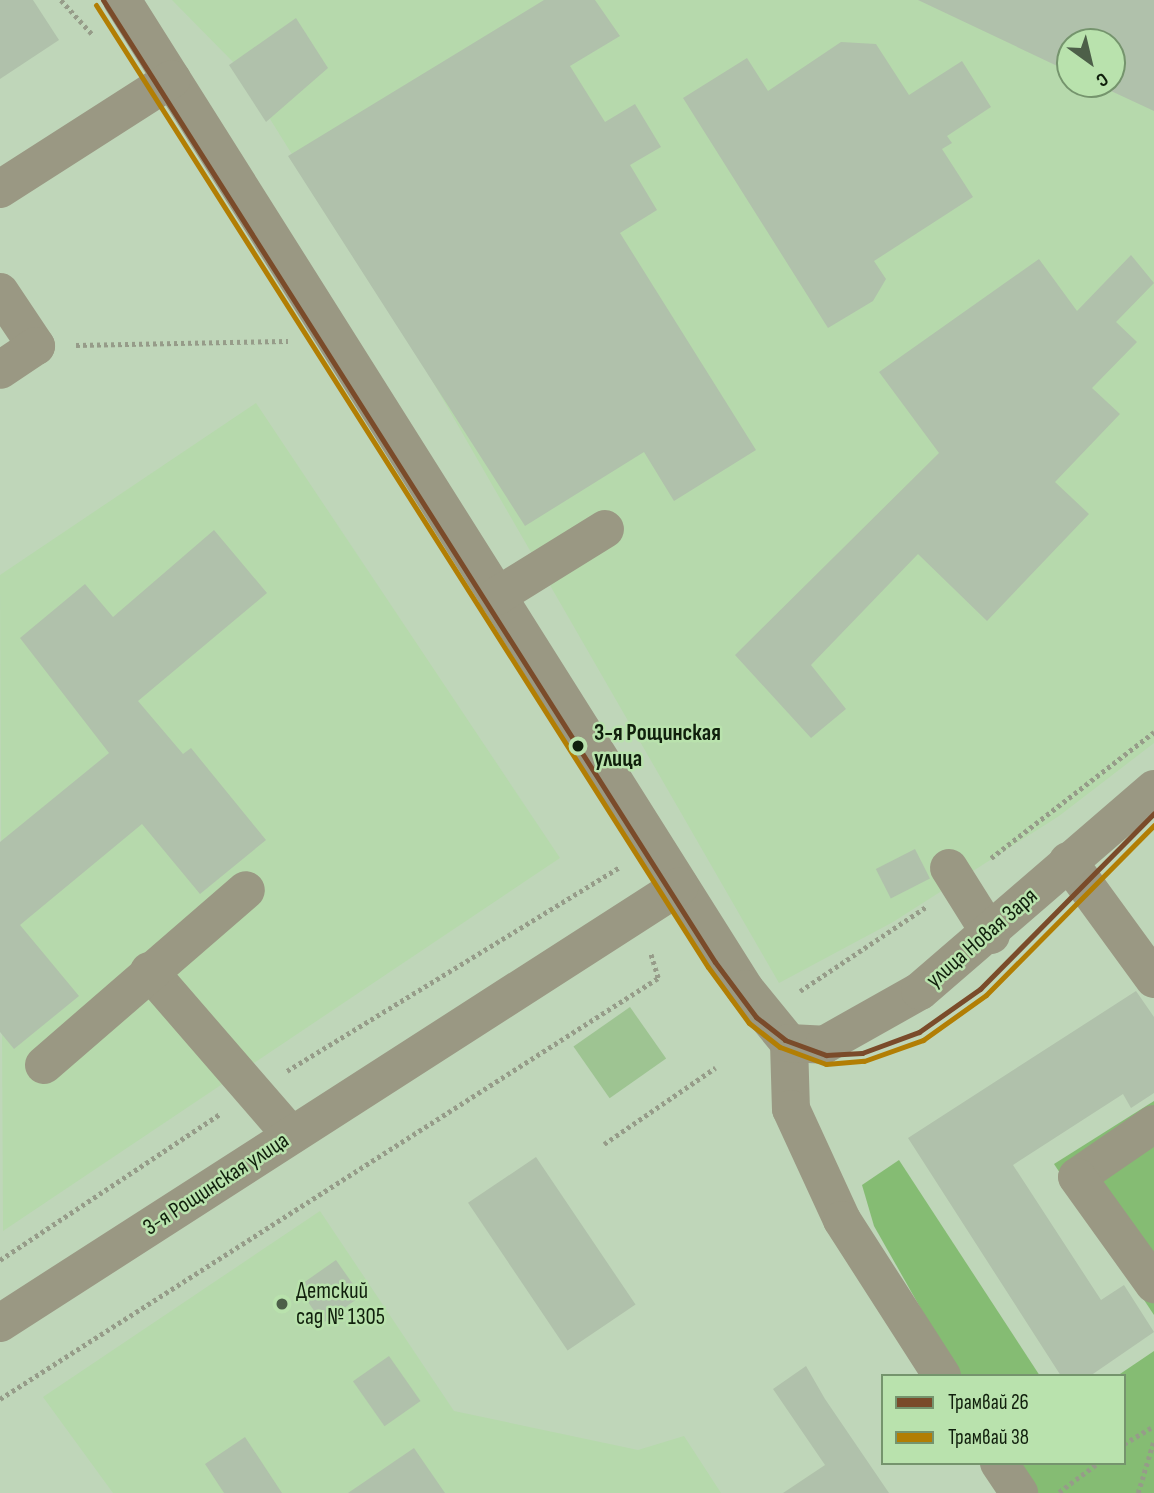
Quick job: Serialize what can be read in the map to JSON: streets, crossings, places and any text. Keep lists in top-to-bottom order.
{
  "streets": {
    "street": ["улица Новая Заря", "3-я Рощинская улица"]
  },
  "places": ["3-я Рощинская улица", "Детский сад № 1305"],
  "lines": ["tram line 26", "tram line 38"],
  "legend": ["Трамвай 26", "Трамвай 38"],
  "north": "bottom right"
}
